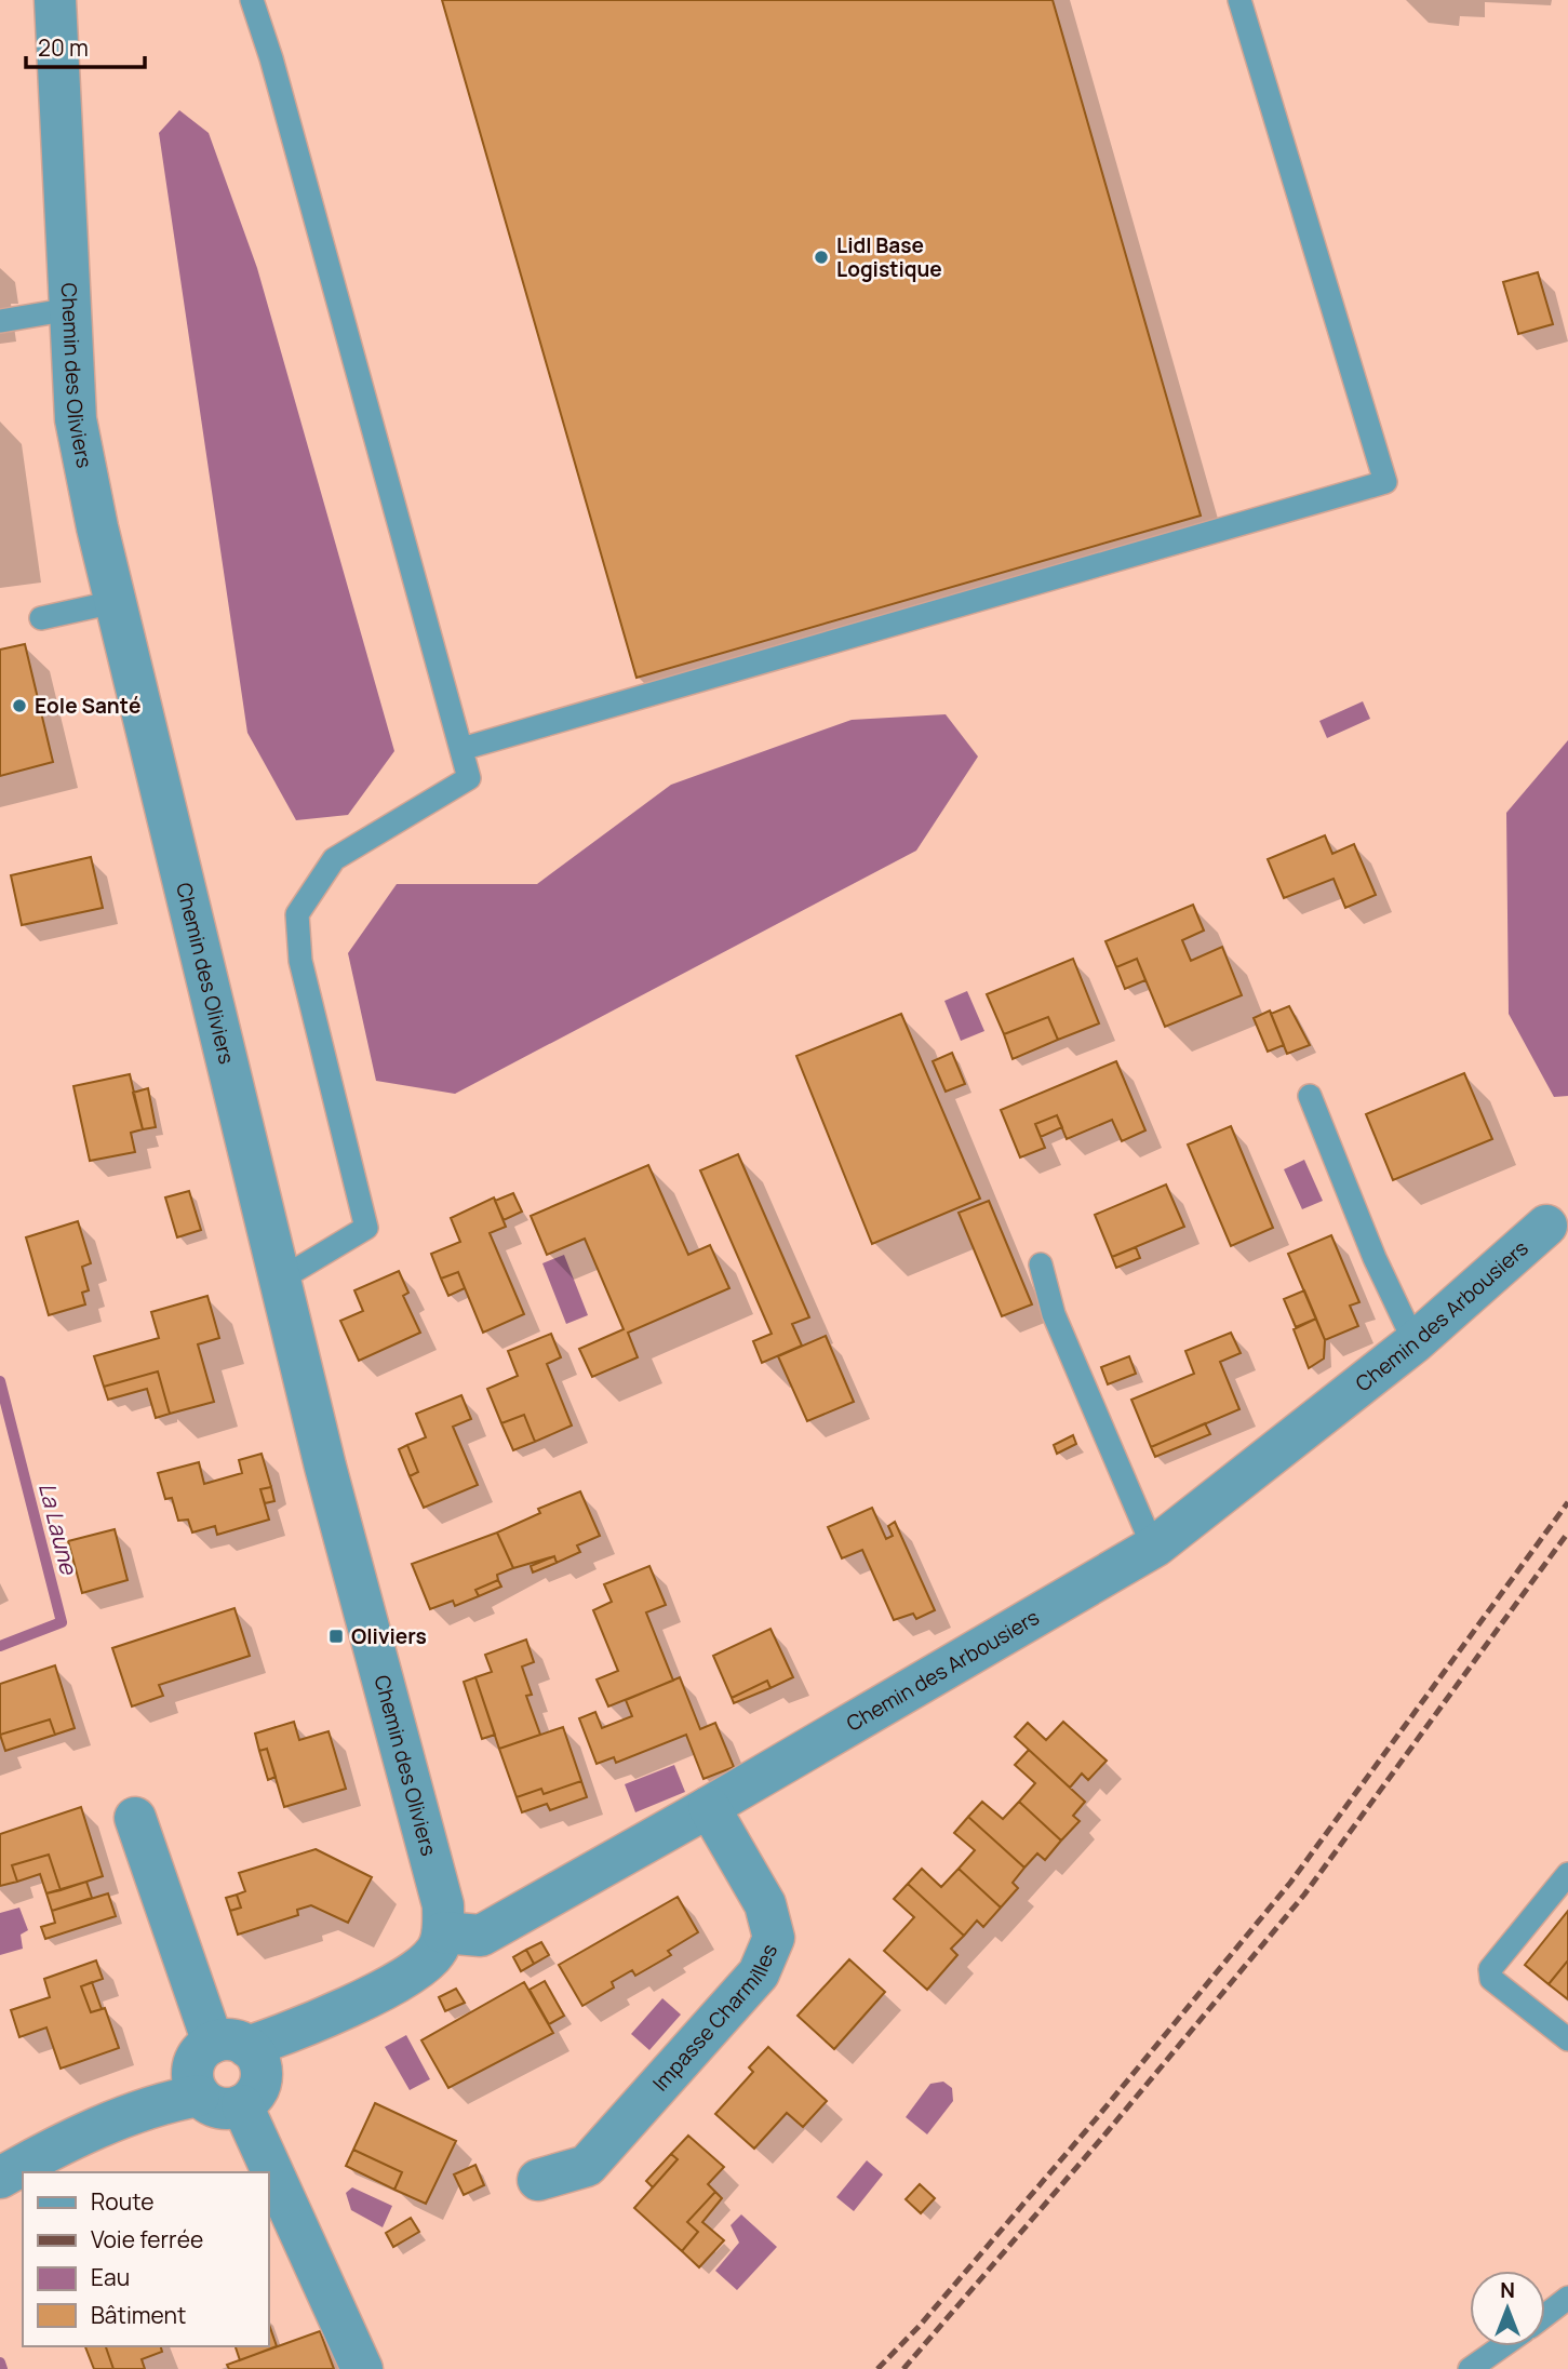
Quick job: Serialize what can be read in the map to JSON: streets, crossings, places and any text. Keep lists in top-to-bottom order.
{
  "streets": {
    "street": ["Chemin des Oliviers", "Chemin des Arbousiers", "Impasse Charmilles"]
  },
  "crossings": [
    ["Chemin des Oliviers", "Chemin des Arbousiers"],
    ["Chemin des Arbousiers", "Impasse Charmilles"]
  ],
  "water": ["La Laune"],
  "places": {
    "other": ["Lidl Base Logistique", "Eole Santé"],
    "transit": ["Oliviers"]
  },
  "legend": [
    "Route",
    "Voie ferrée",
    "Eau",
    "Bâtiment"
  ],
  "scale_bar": "20 m",
  "north": "top"
}
